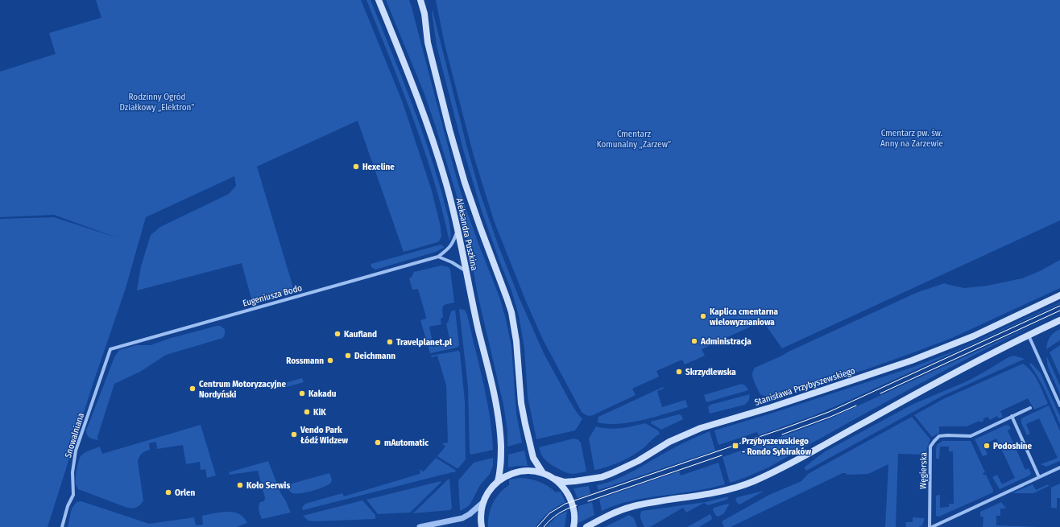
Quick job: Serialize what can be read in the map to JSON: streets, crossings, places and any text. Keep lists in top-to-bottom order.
{
  "streets": {
    "main road": ["Aleksandra Puszkina", "Stanisława Przybyszewskiego"],
    "street": ["Eugeniusza Bodo", "Snowalniana", "Węgierska"]
  },
  "crossings": [
    ["Aleksandra Puszkina", "Eugeniusza Bodo"],
    ["Eugeniusza Bodo", "Snowalniana"]
  ],
  "parks": ["Rodzinny Ogród Działkowy „Elektron”", "Cmentarz pw. św. Anny na Zarzewie", "Cmentarz Komunalny „Zarzew”"],
  "places": {
    "other": [
      "Hexeline",
      "Kaplica cmentarna wielowyznaniowa",
      "Kaufland",
      "Administracja",
      "Travelplanet.pl",
      "Deichmann",
      "Rossmann",
      "Skrzydlewska",
      "Centrum Motoryzacyjne Nordyński",
      "Kakadu",
      "KiK",
      "Vendo Park Łódź Widzew",
      "mAutomatic",
      "Podoshine",
      "Koło Serwis",
      "Orlen"
    ],
    "transit": ["Przybyszewskiego - Rondo Sybiraków"]
  }
}
